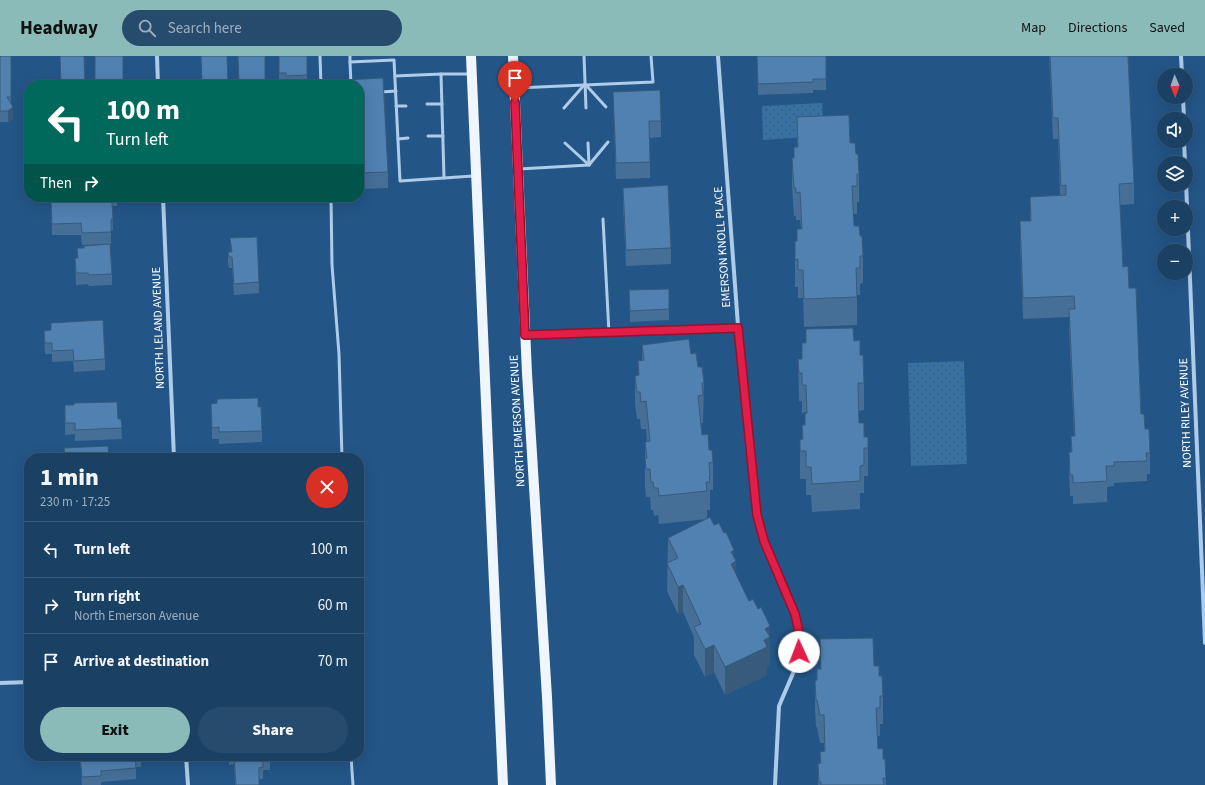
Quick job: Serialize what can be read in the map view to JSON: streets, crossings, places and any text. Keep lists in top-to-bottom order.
{
  "streets": {
    "main road": ["NORTH EMERSON AVENUE"],
    "street": ["EMERSON KNOLL PLACE", "NORTH LELAND AVENUE", "NORTH RILEY AVENUE"]
  },
  "north": "bottom",
  "page": {
    "header": "Headway",
    "search": "Search here",
    "nav": ["Map", "Directions", "Saved"],
    "map_buttons": ["+", "−"],
    "turn": ["100 m", "Turn left"],
    "then": "Then",
    "heading": ["1 min", "230 m · 17:25"],
    "list": [
      {
        "name": "Turn left",
        "value": "100 m"
      },
      {
        "name": "Turn right",
        "note": "North Emerson Avenue",
        "value": "60 m"
      },
      {
        "name": "Arrive at destination",
        "value": "70 m"
      }
    ],
    "buttons": ["Exit", "Share"]
  }
}
